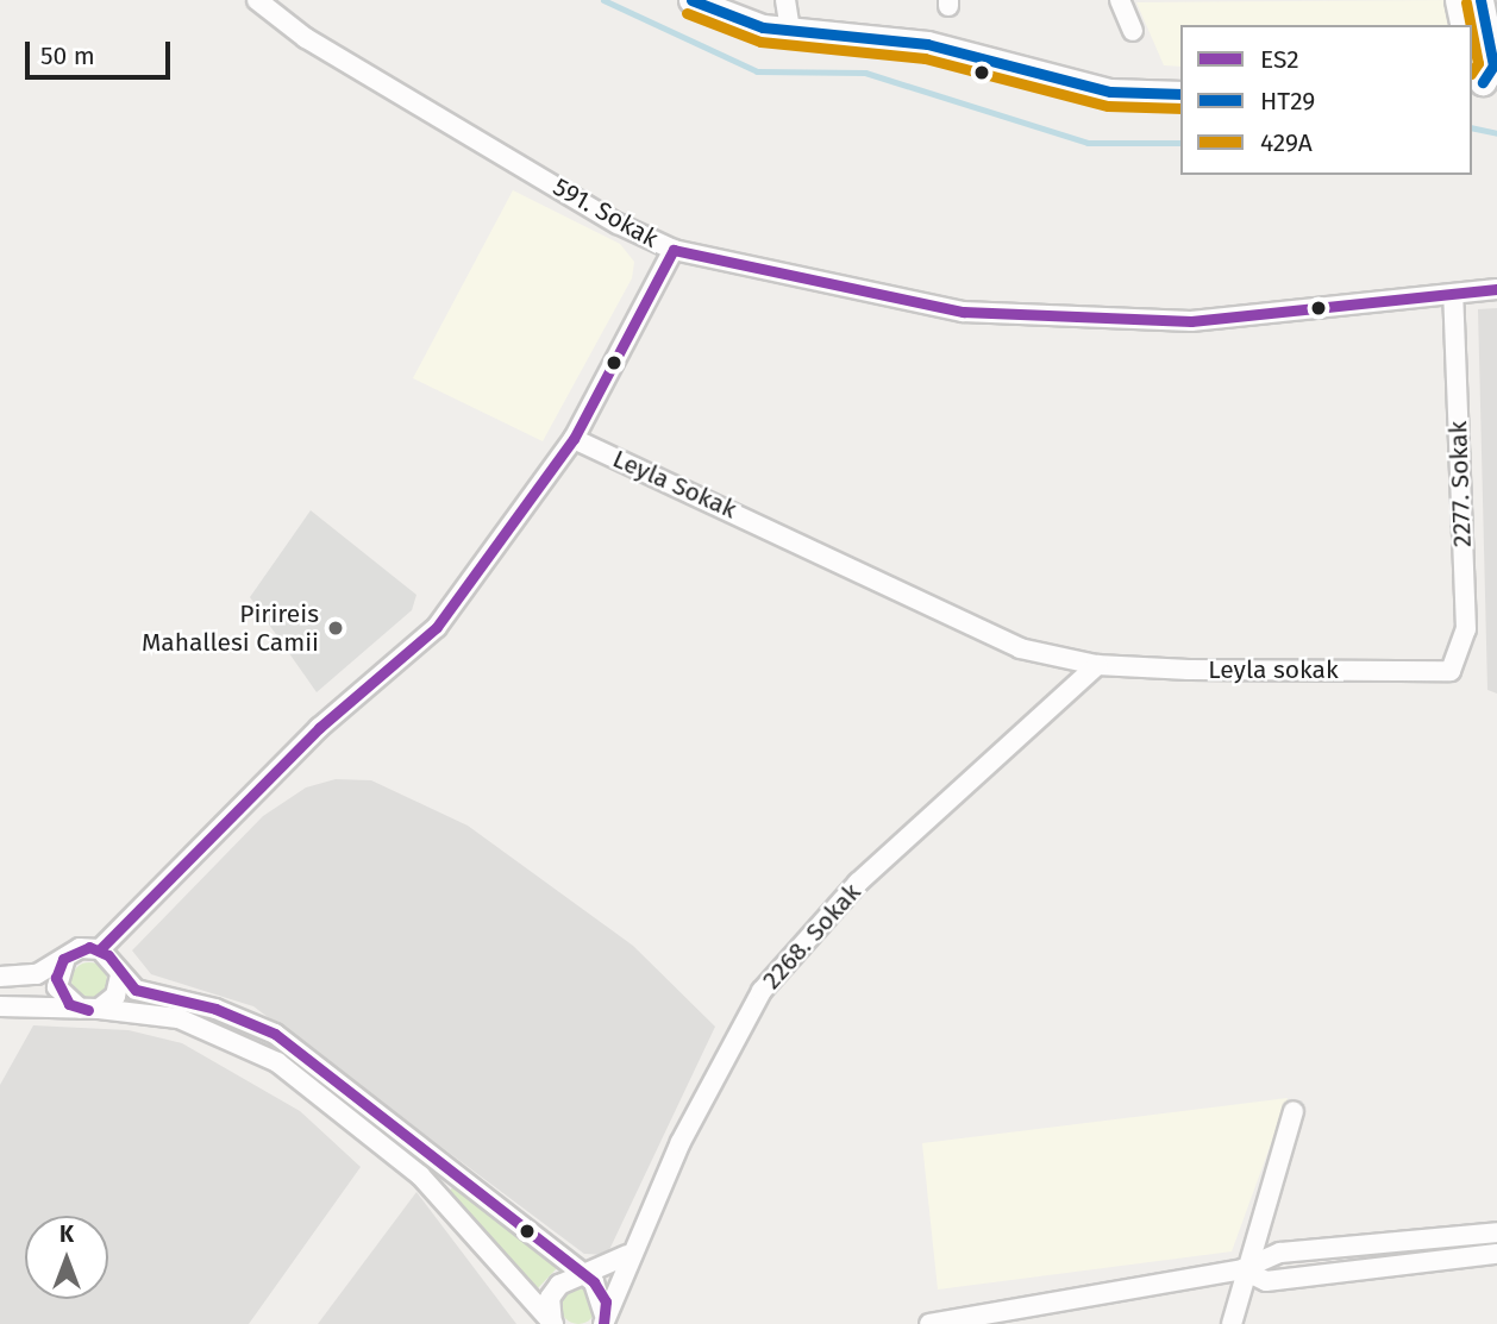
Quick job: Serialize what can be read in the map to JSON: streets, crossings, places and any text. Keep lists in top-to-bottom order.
{
  "streets": {
    "street": [
      "591. Sokak",
      "Leyla Sokak",
      "2277. Sokak",
      "Leyla sokak",
      "2268. Sokak"
    ]
  },
  "crossings": [
    ["591. Sokak", "2277. Sokak"],
    ["Leyla Sokak", "Leyla sokak"],
    ["Leyla Sokak", "2268. Sokak"],
    ["2277. Sokak", "Leyla sokak"],
    ["Leyla sokak", "2268. Sokak"]
  ],
  "places": ["Pirireis Mahallesi Camii"],
  "lines": ["transit line HT29", "transit line 429A", "transit line ES2"],
  "legend": ["ES2", "HT29", "429A"],
  "scale_bar": "50 m",
  "north": "top"
}
